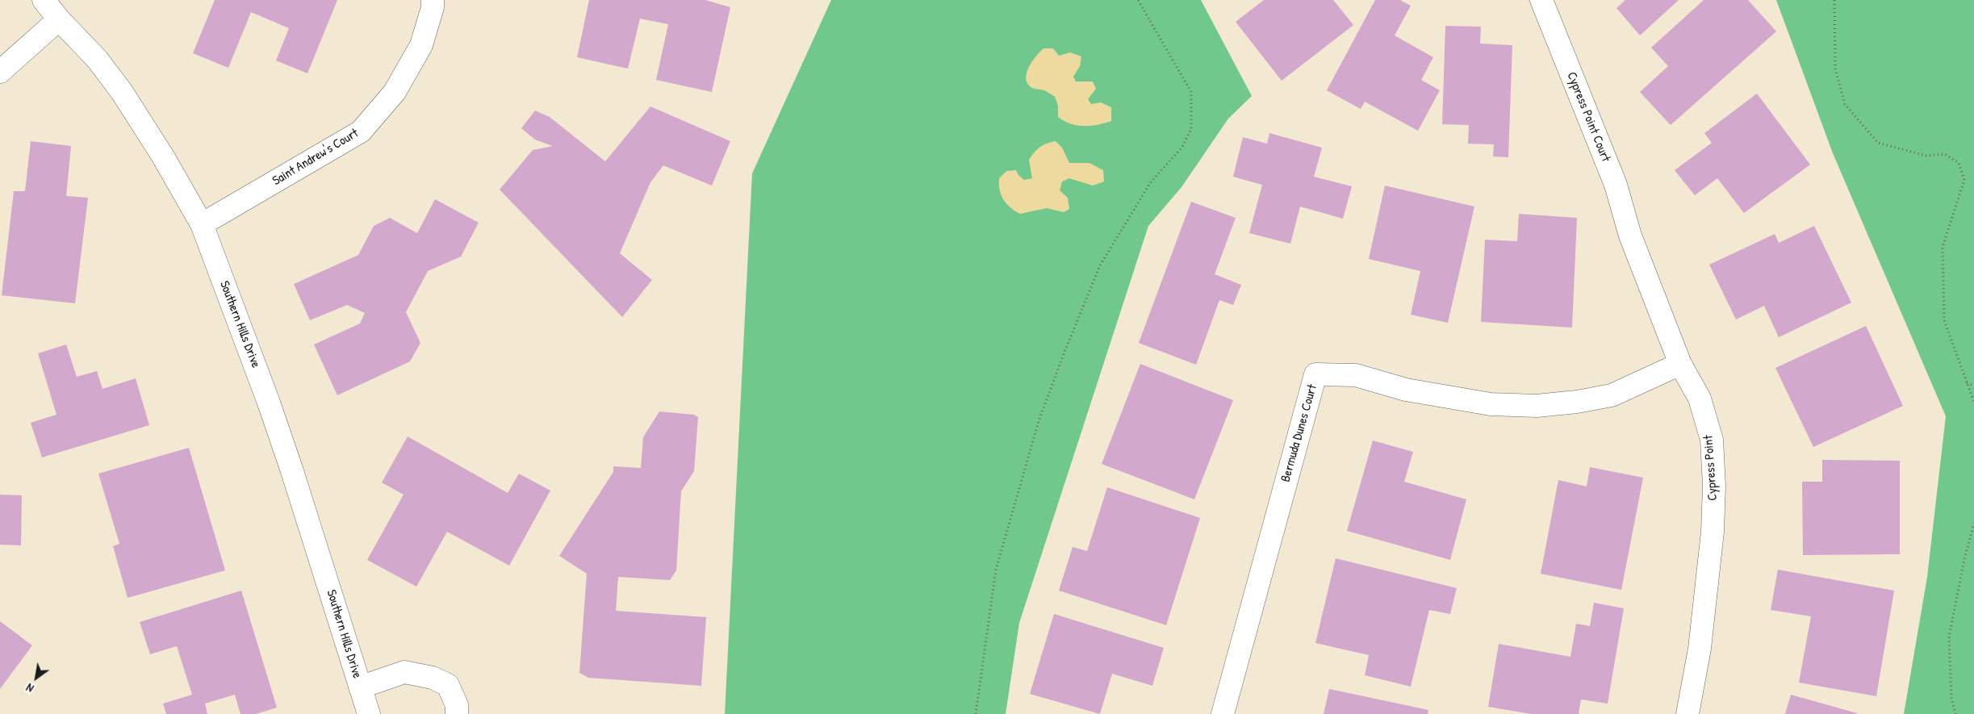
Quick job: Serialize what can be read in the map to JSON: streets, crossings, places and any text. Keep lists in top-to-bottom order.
{
  "streets": {
    "street": [
      "Cypress Point Court",
      "Saint Andrew's Court",
      "Southern Hills Drive",
      "Bermuda Dunes Court",
      "Cypress Point"
    ]
  },
  "crossings": [
    ["Cypress Point Court", "Cypress Point"],
    ["Saint Andrew's Court", "Southern Hills Drive"],
    ["Bermuda Dunes Court", "Cypress Point"]
  ],
  "north": "bottom left"
}
